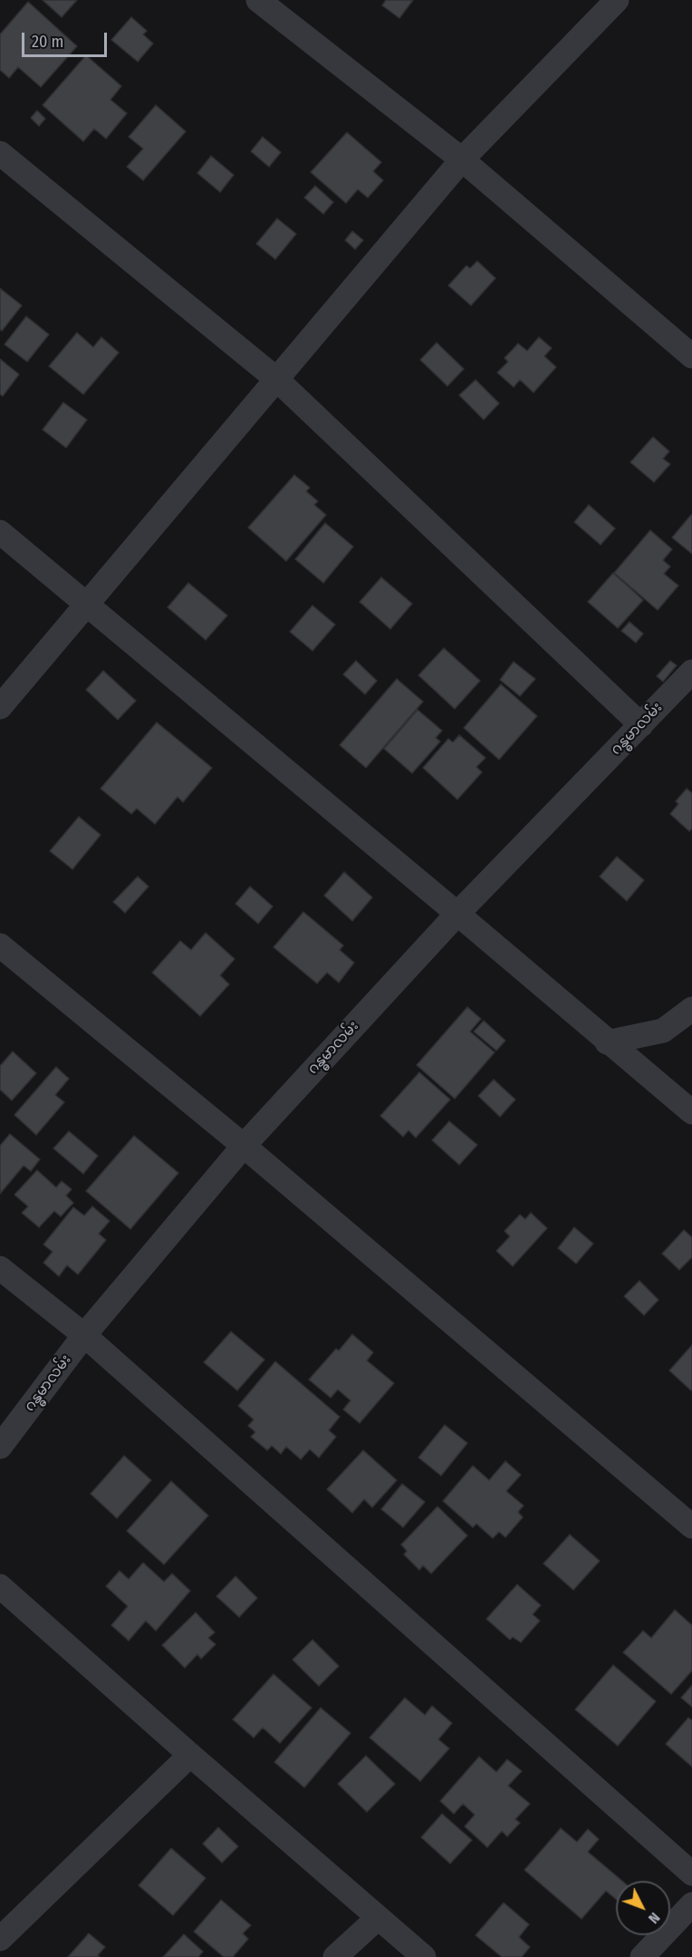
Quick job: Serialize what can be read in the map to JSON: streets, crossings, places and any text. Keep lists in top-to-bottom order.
{
  "streets": {
    "street": ["ဂန္ဓမာလမ်း"]
  },
  "scale_bar": "20 m",
  "north": "bottom right"
}
